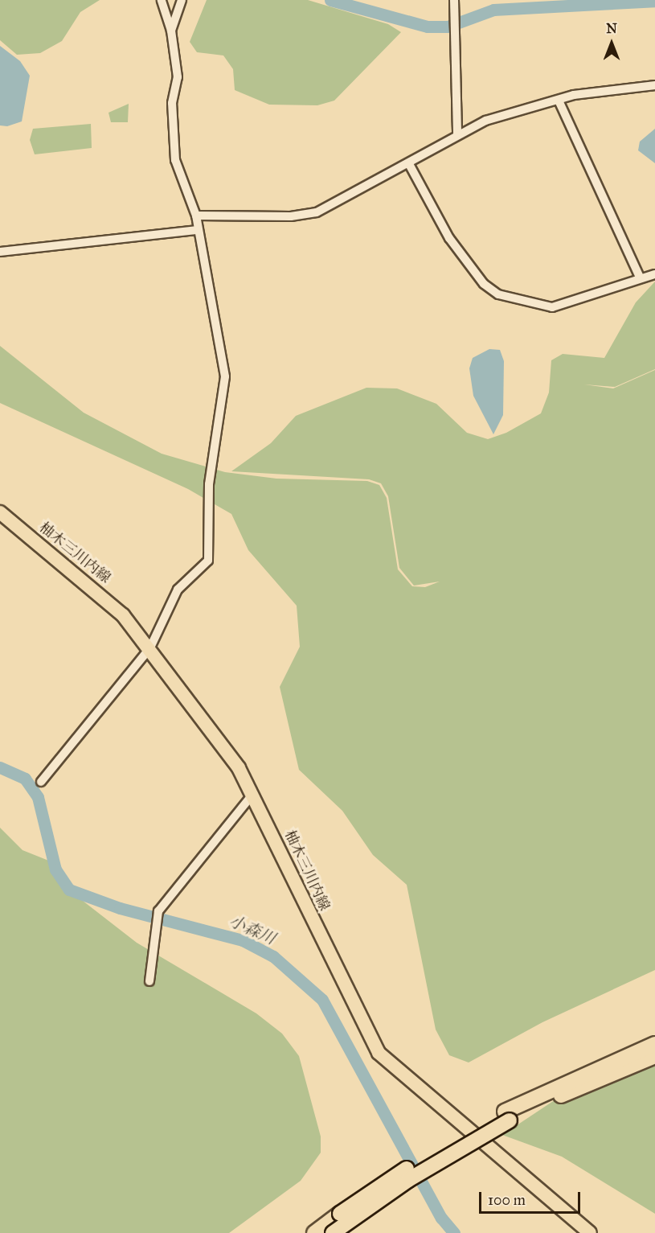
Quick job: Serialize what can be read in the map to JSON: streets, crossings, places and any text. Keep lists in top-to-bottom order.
{
  "streets": {
    "main road": ["柚木三川内線"]
  },
  "water": ["小森川"],
  "scale_bar": "100 m",
  "north": "top"
}
